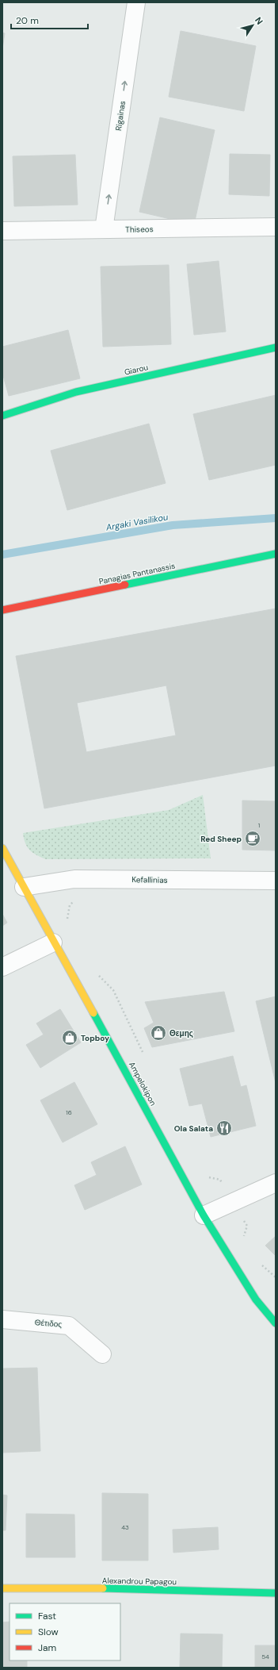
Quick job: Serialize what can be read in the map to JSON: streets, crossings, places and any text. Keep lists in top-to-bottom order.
{
  "streets": {
    "street": [
      "Rigainas",
      "Thiseos",
      "Giarou",
      "Panagias Pantanassis",
      "Kefallinias",
      "Ampelokipon",
      "Θέτιδος",
      "Alexandrou Papagou"
    ]
  },
  "crossings": [
    ["Rigainas", "Thiseos"],
    ["Kefallinias", "Ampelokipon"]
  ],
  "one_way": ["Rigainas"],
  "water": ["Argaki Vasilikou"],
  "places": {
    "cafe": ["Red Sheep"],
    "shop": ["Θεμης", "Topboy"],
    "restaurant": ["Ola Salata"]
  },
  "house_numbers": [
    "1",
    "16",
    "43",
    "54"
  ],
  "legend": ["Fast", "Slow", "Jam"],
  "scale_bar": "20 m",
  "north": "top right"
}
